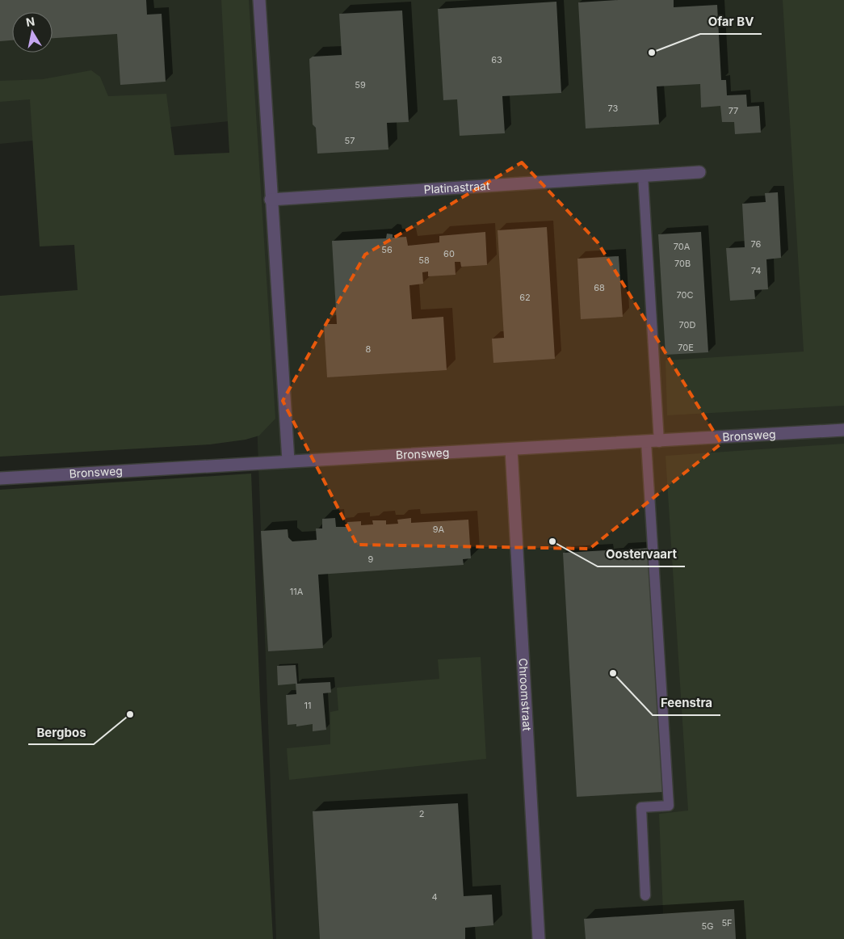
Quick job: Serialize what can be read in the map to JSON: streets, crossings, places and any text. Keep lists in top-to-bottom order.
{
  "streets": {
    "street": ["Platinastraat", "Bronsweg", "Chroomstraat"]
  },
  "crossings": [
    ["Bronsweg", "Chroomstraat"]
  ],
  "places": [
    "Ofar BV",
    "Oostervaart",
    "Feenstra",
    "Bergbos"
  ],
  "house_numbers": [
    "63",
    "59",
    "73",
    "77",
    "57",
    "76",
    "70A",
    "56",
    "60",
    "58",
    "70B",
    "74",
    "68",
    "70C",
    "62",
    "70D",
    "70E",
    "8",
    "9A",
    "9",
    "11A",
    "11",
    "2",
    "4",
    "5F",
    "5G"
  ],
  "north": "top"
}
